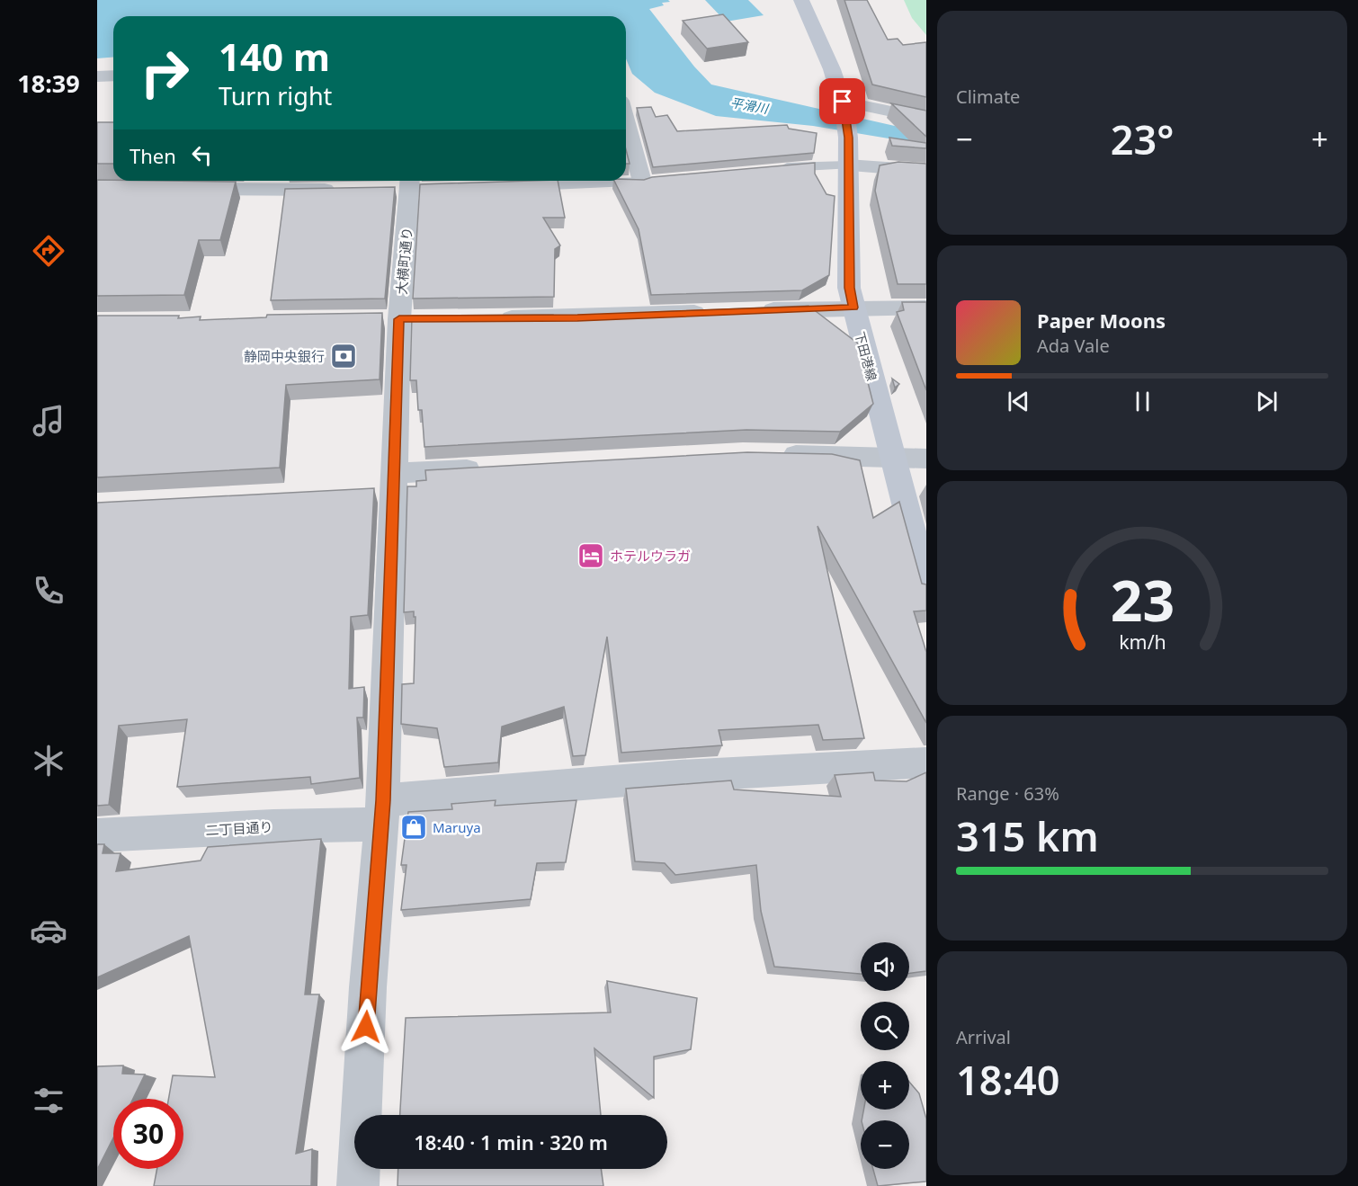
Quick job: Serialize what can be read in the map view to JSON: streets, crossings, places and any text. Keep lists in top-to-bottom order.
{
  "streets": {
    "main road": ["下田港線"],
    "street": ["大横町通り", "二丁目通り"]
  },
  "crossings": [
    ["大横町通り", "二丁目通り"]
  ],
  "water": ["平滑川"],
  "places": {
    "bank": ["静岡中央銀行"],
    "hotel": ["ホテルウラガ"],
    "shop": ["Maruya"]
  },
  "page": {
    "tabs": "18:39",
    "tile": [
      "Climate",
      ["Range · 63%", "315 km"],
      ["Arrival", "18:40"]
    ],
    "turn": ["140 m", "Turn right"],
    "heat": ["−", "23°", "+"],
    "then": "Then",
    "song": ["Paper Moons", "Ada Vale"],
    "map_buttons": ["+", "−"],
    "limit": "30",
    "trip": "18:40 · 1 min · 320 m",
    "gauge": ["23", "km/h"]
  }
}
